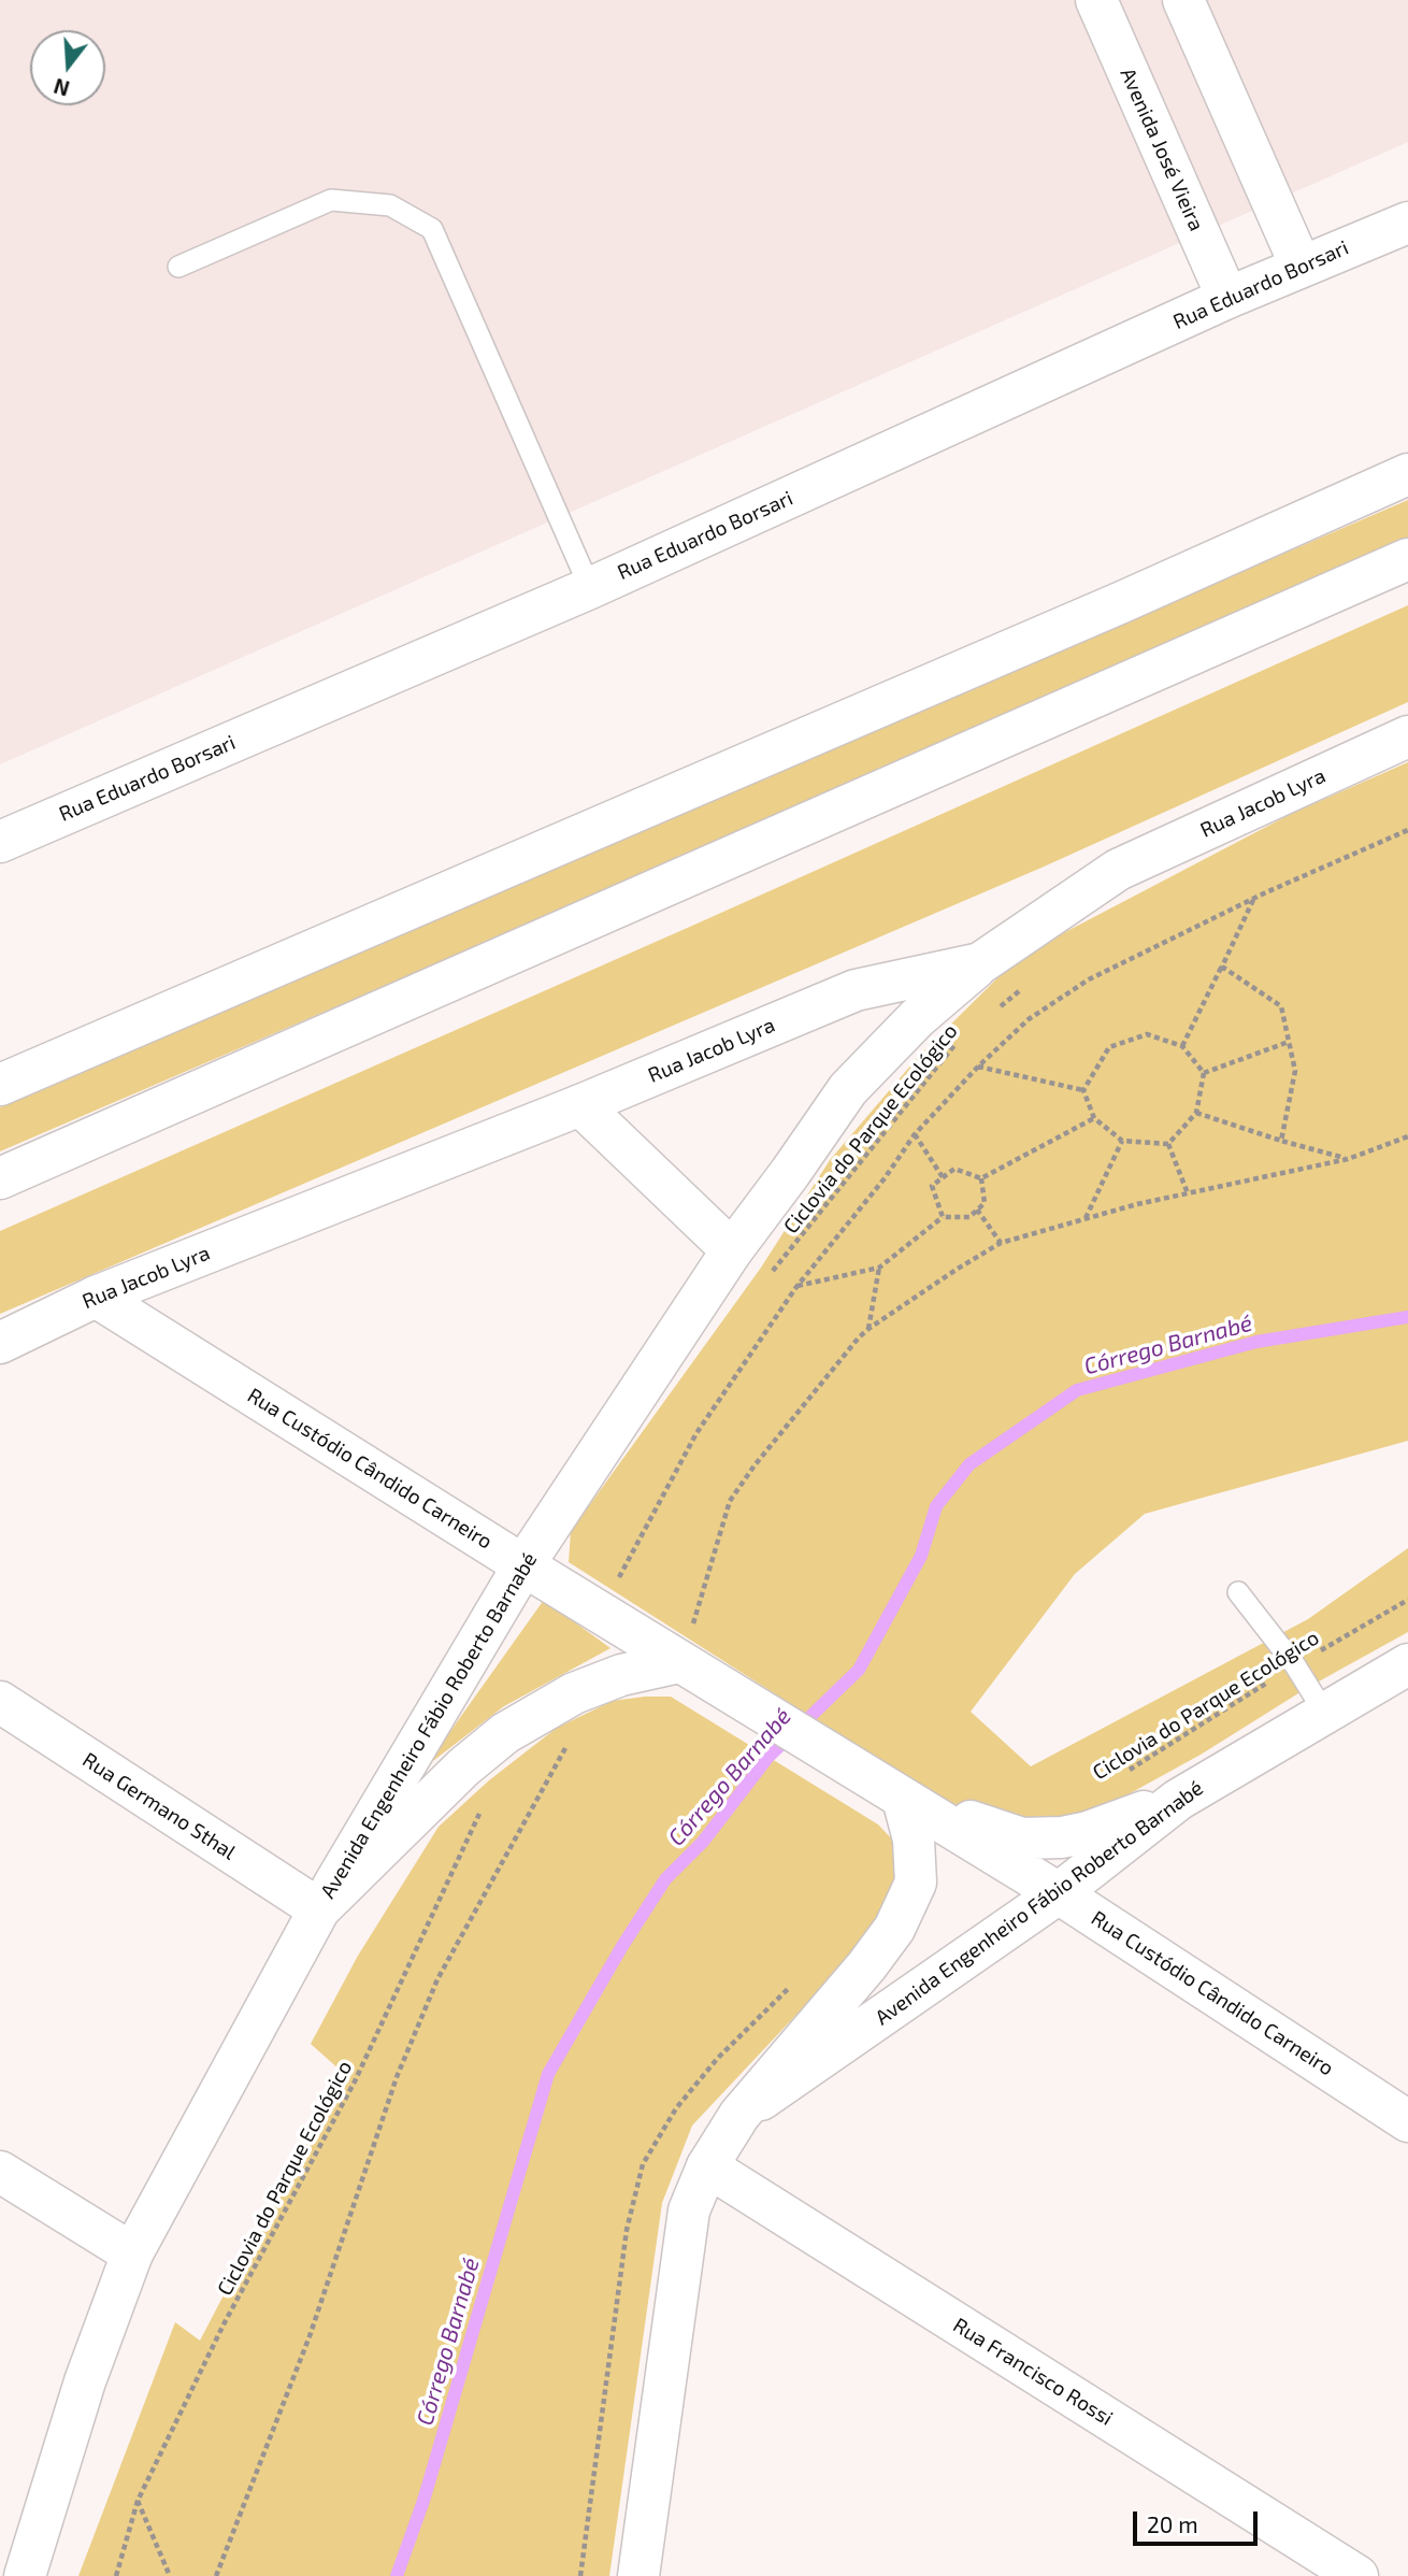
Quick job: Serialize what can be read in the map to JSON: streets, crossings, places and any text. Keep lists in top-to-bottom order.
{
  "streets": {
    "main road": [
      "Avenida José Vieira",
      "Rua Eduardo Borsari",
      "Rua Jacob Lyra",
      "Rua Custódio Cândido Carneiro",
      "Avenida Engenheiro Fábio Roberto Barnabé",
      "Rua Germano Sthal",
      "Rua Francisco Rossi"
    ],
    "path": ["Ciclovia do Parque Ecológico"]
  },
  "crossings": [
    ["Avenida José Vieira", "Rua Eduardo Borsari"],
    ["Rua Jacob Lyra", "Rua Custódio Cândido Carneiro"],
    ["Rua Jacob Lyra", "Avenida Engenheiro Fábio Roberto Barnabé"],
    ["Rua Custódio Cândido Carneiro", "Avenida Engenheiro Fábio Roberto Barnabé"],
    ["Avenida Engenheiro Fábio Roberto Barnabé", "Rua Germano Sthal"],
    ["Avenida Engenheiro Fábio Roberto Barnabé", "Rua Francisco Rossi"]
  ],
  "water": ["Córrego Barnabé"],
  "scale_bar": "20 m",
  "north": "bottom"
}
